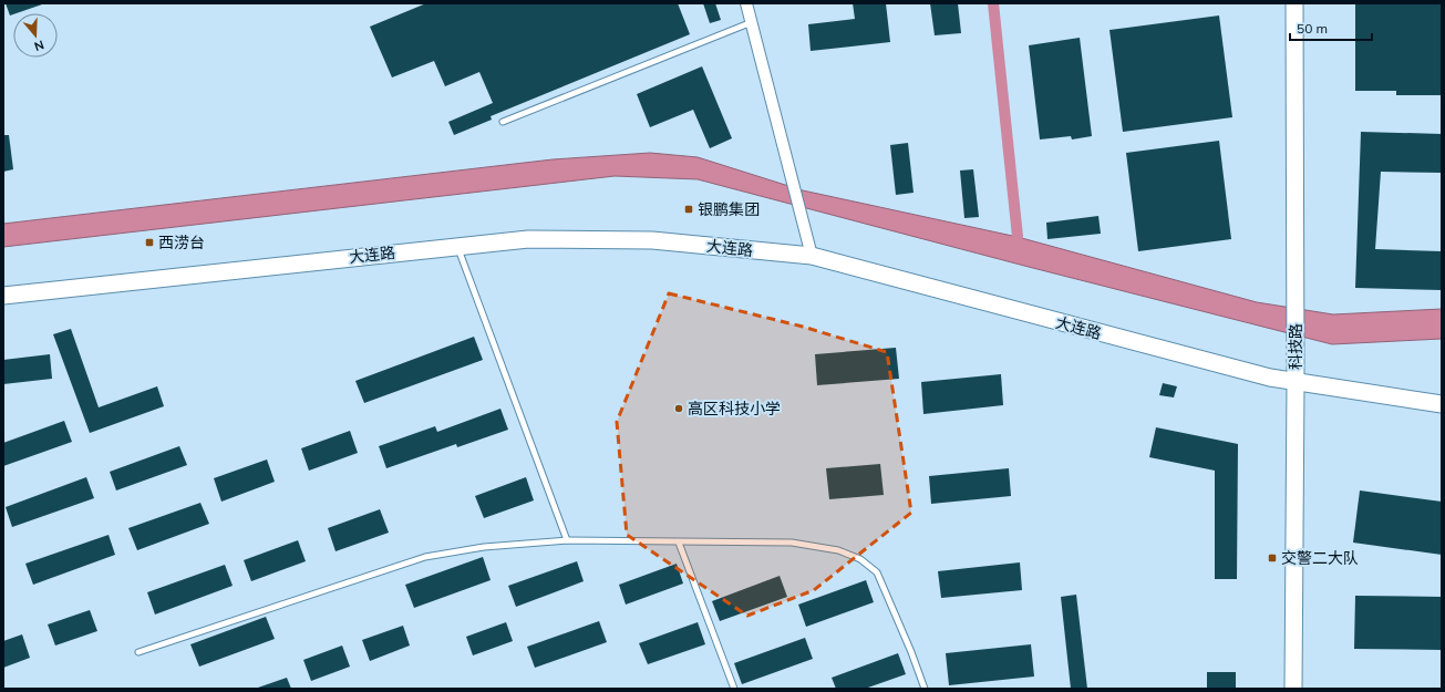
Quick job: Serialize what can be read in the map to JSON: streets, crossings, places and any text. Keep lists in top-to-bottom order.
{
  "streets": {
    "main road": ["大连路", "科技路"]
  },
  "crossings": [
    ["大连路", "科技路"]
  ],
  "places": {
    "transit": ["银鹏集团", "西涝台", "交警二大队"],
    "other": ["高区科技小学"]
  },
  "scale_bar": "50 m",
  "north": "bottom"
}
